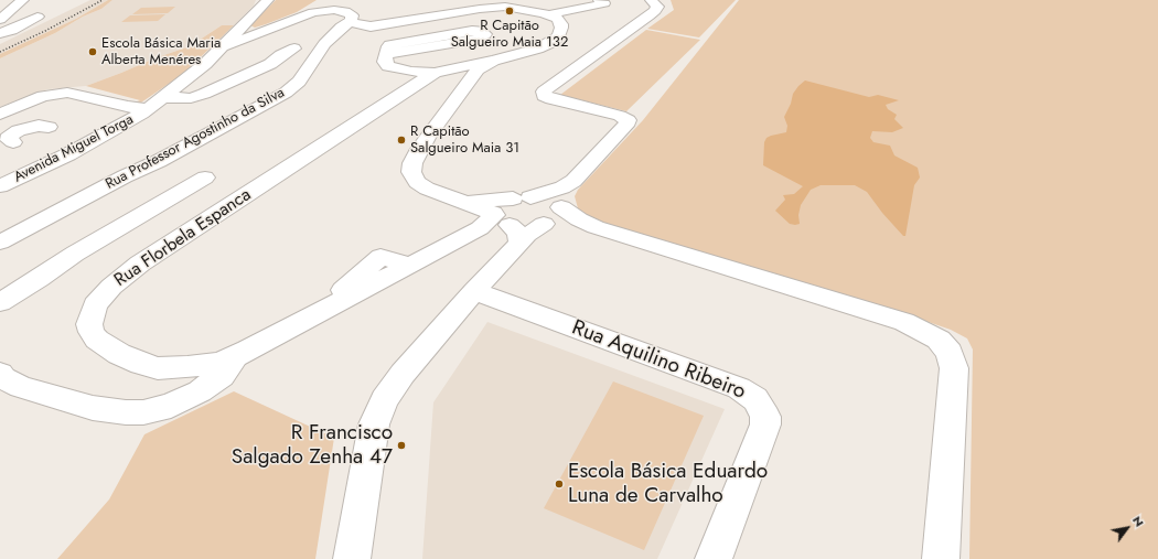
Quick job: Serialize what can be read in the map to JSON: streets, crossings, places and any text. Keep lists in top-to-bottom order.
{
  "streets": {
    "street": [
      "Rua Professor Agostinho da Silva",
      "Avenida Miguel Torga",
      "Rua Florbela Espanca",
      "Rua Aquilino Ribeiro"
    ]
  },
  "places": [
    "R Capitão Salgueiro Maia 132",
    "Escola Básica Maria Alberta Menéres",
    "R Capitão Salgueiro Maia 31",
    "R Francisco Salgado Zenha 47",
    "Escola Básica Eduardo Luna de Carvalho"
  ],
  "north": "top right"
}
